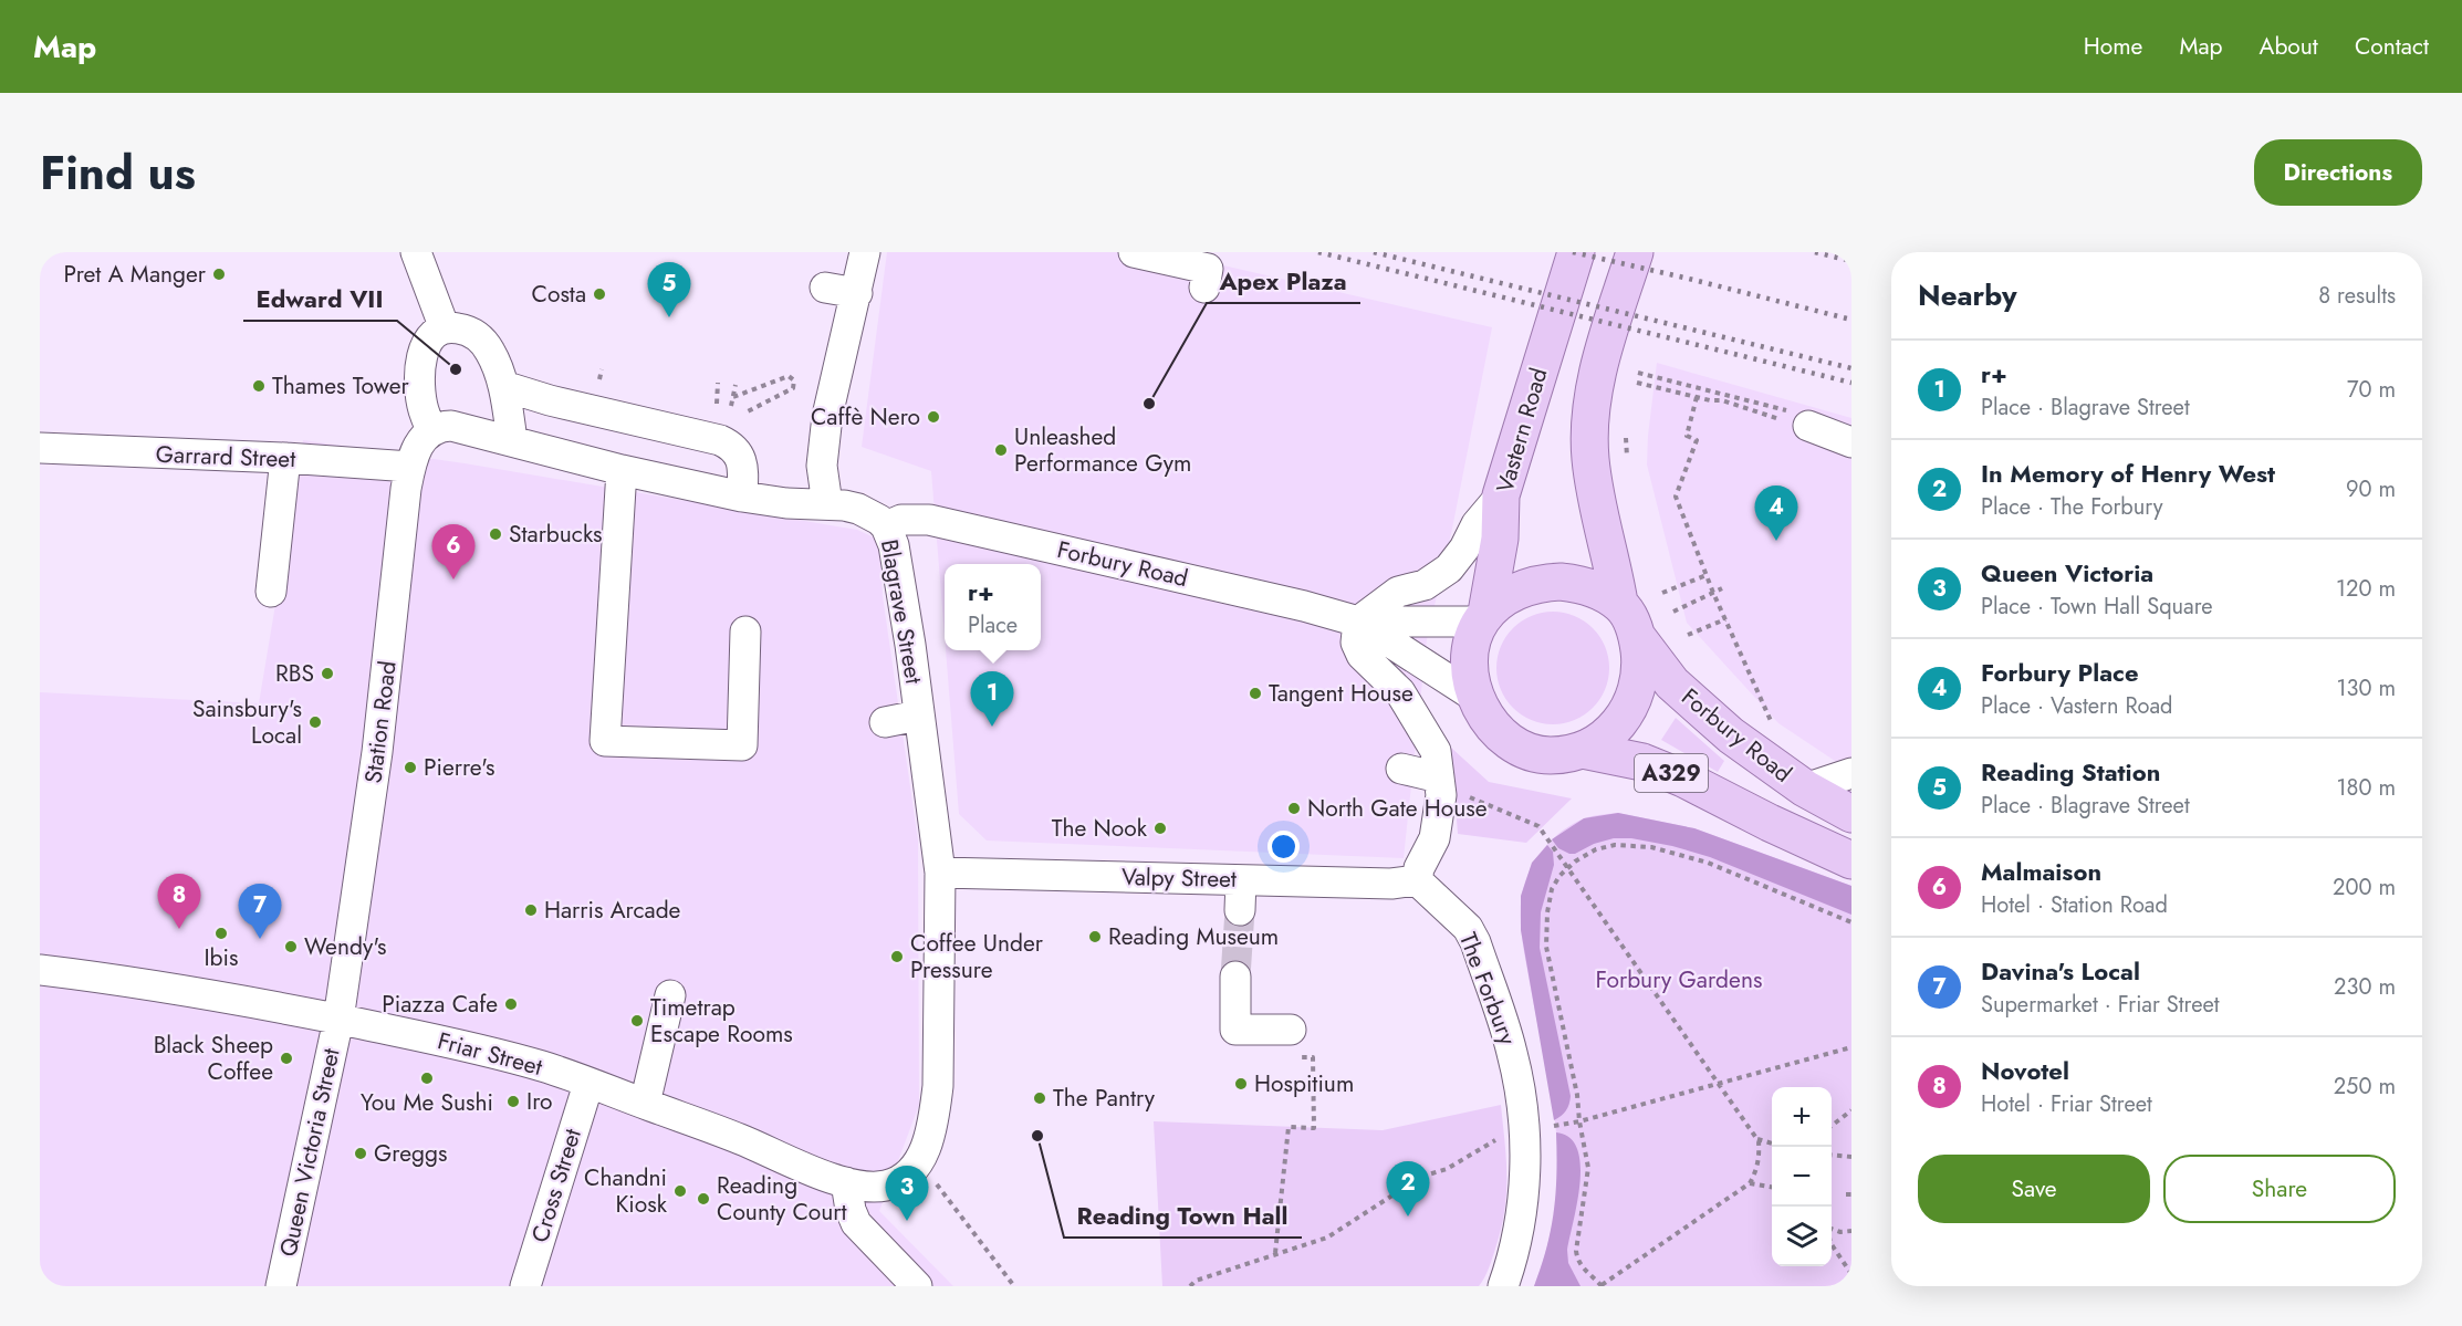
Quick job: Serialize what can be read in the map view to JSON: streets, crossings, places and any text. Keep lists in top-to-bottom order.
{
  "streets": {
    "main road": ["Vastern Road", "Forbury Road", "A329"],
    "street": [
      "Garrard Street",
      "Blagrave Street",
      "Station Road",
      "Valpy Street",
      "The Forbury",
      "Friar Street",
      "Queen Victoria Street",
      "Cross Street"
    ]
  },
  "crossings": [
    ["Vastern Road", "Forbury Road"],
    ["Vastern Road", "A329"],
    ["Garrard Street", "Station Road"],
    ["Forbury Road", "Blagrave Street"],
    ["Forbury Road", "A329"],
    ["Blagrave Street", "Station Road"],
    ["Blagrave Street", "Valpy Street"],
    ["Blagrave Street", "Friar Street"],
    ["Station Road", "Friar Street"],
    ["Station Road", "Queen Victoria Street"],
    ["Valpy Street", "The Forbury"],
    ["Friar Street", "Queen Victoria Street"],
    ["Friar Street", "Cross Street"]
  ],
  "parks": ["Forbury Gardens"],
  "places": [
    "Pret A Manger",
    "Costa",
    "Edward VII",
    "Thames Tower",
    "Apex Plaza",
    "Caffè Nero",
    "Unleashed Performance Gym",
    "Starbucks",
    "RBS",
    "Tangent House",
    "Sainsbury's Local",
    "Pierre's",
    "North Gate House",
    "The Nook",
    "Harris Arcade",
    "Ibis",
    "Reading Museum",
    "Wendy's",
    "Coffee Under Pressure",
    "Piazza Cafe",
    "Timetrap Escape Rooms",
    "Black Sheep Coffee",
    "You Me Sushi",
    "Hospitium",
    "The Pantry",
    "Iro",
    "Reading Town Hall",
    "Greggs",
    "Chandni Kiosk",
    "Reading County Court"
  ],
  "page": {
    "header": "Map",
    "nav": [
      "Home",
      "Map",
      "About",
      "Contact"
    ],
    "title": "Find us",
    "buttons": [
      "Directions",
      ["Save", "Share"]
    ],
    "heading": ["Nearby", "8 results"],
    "pins": [
      "5",
      "4",
      "6",
      "1",
      "8",
      "7",
      "2",
      "3"
    ],
    "list": [
      {
        "mark": "1",
        "name": "r+",
        "note": "Place · Blagrave Street",
        "value": "70 m"
      },
      {
        "mark": "2",
        "name": "In Memory of Henry West",
        "note": "Place · The Forbury",
        "value": "90 m"
      },
      {
        "mark": "3",
        "name": "Queen Victoria",
        "note": "Place · Town Hall Square",
        "value": "120 m"
      },
      {
        "mark": "4",
        "name": "Forbury Place",
        "note": "Place · Vastern Road",
        "value": "130 m"
      },
      {
        "mark": "5",
        "name": "Reading Station",
        "note": "Place · Blagrave Street",
        "value": "180 m"
      },
      {
        "mark": "6",
        "name": "Malmaison",
        "note": "Hotel · Station Road",
        "value": "200 m"
      },
      {
        "mark": "7",
        "name": "Davina's Local",
        "note": "Supermarket · Friar Street",
        "value": "230 m"
      },
      {
        "mark": "8",
        "name": "Novotel",
        "note": "Hotel · Friar Street",
        "value": "250 m"
      }
    ],
    "popup": ["r+", "Place"],
    "map_buttons": ["+", "−"]
  }
}
